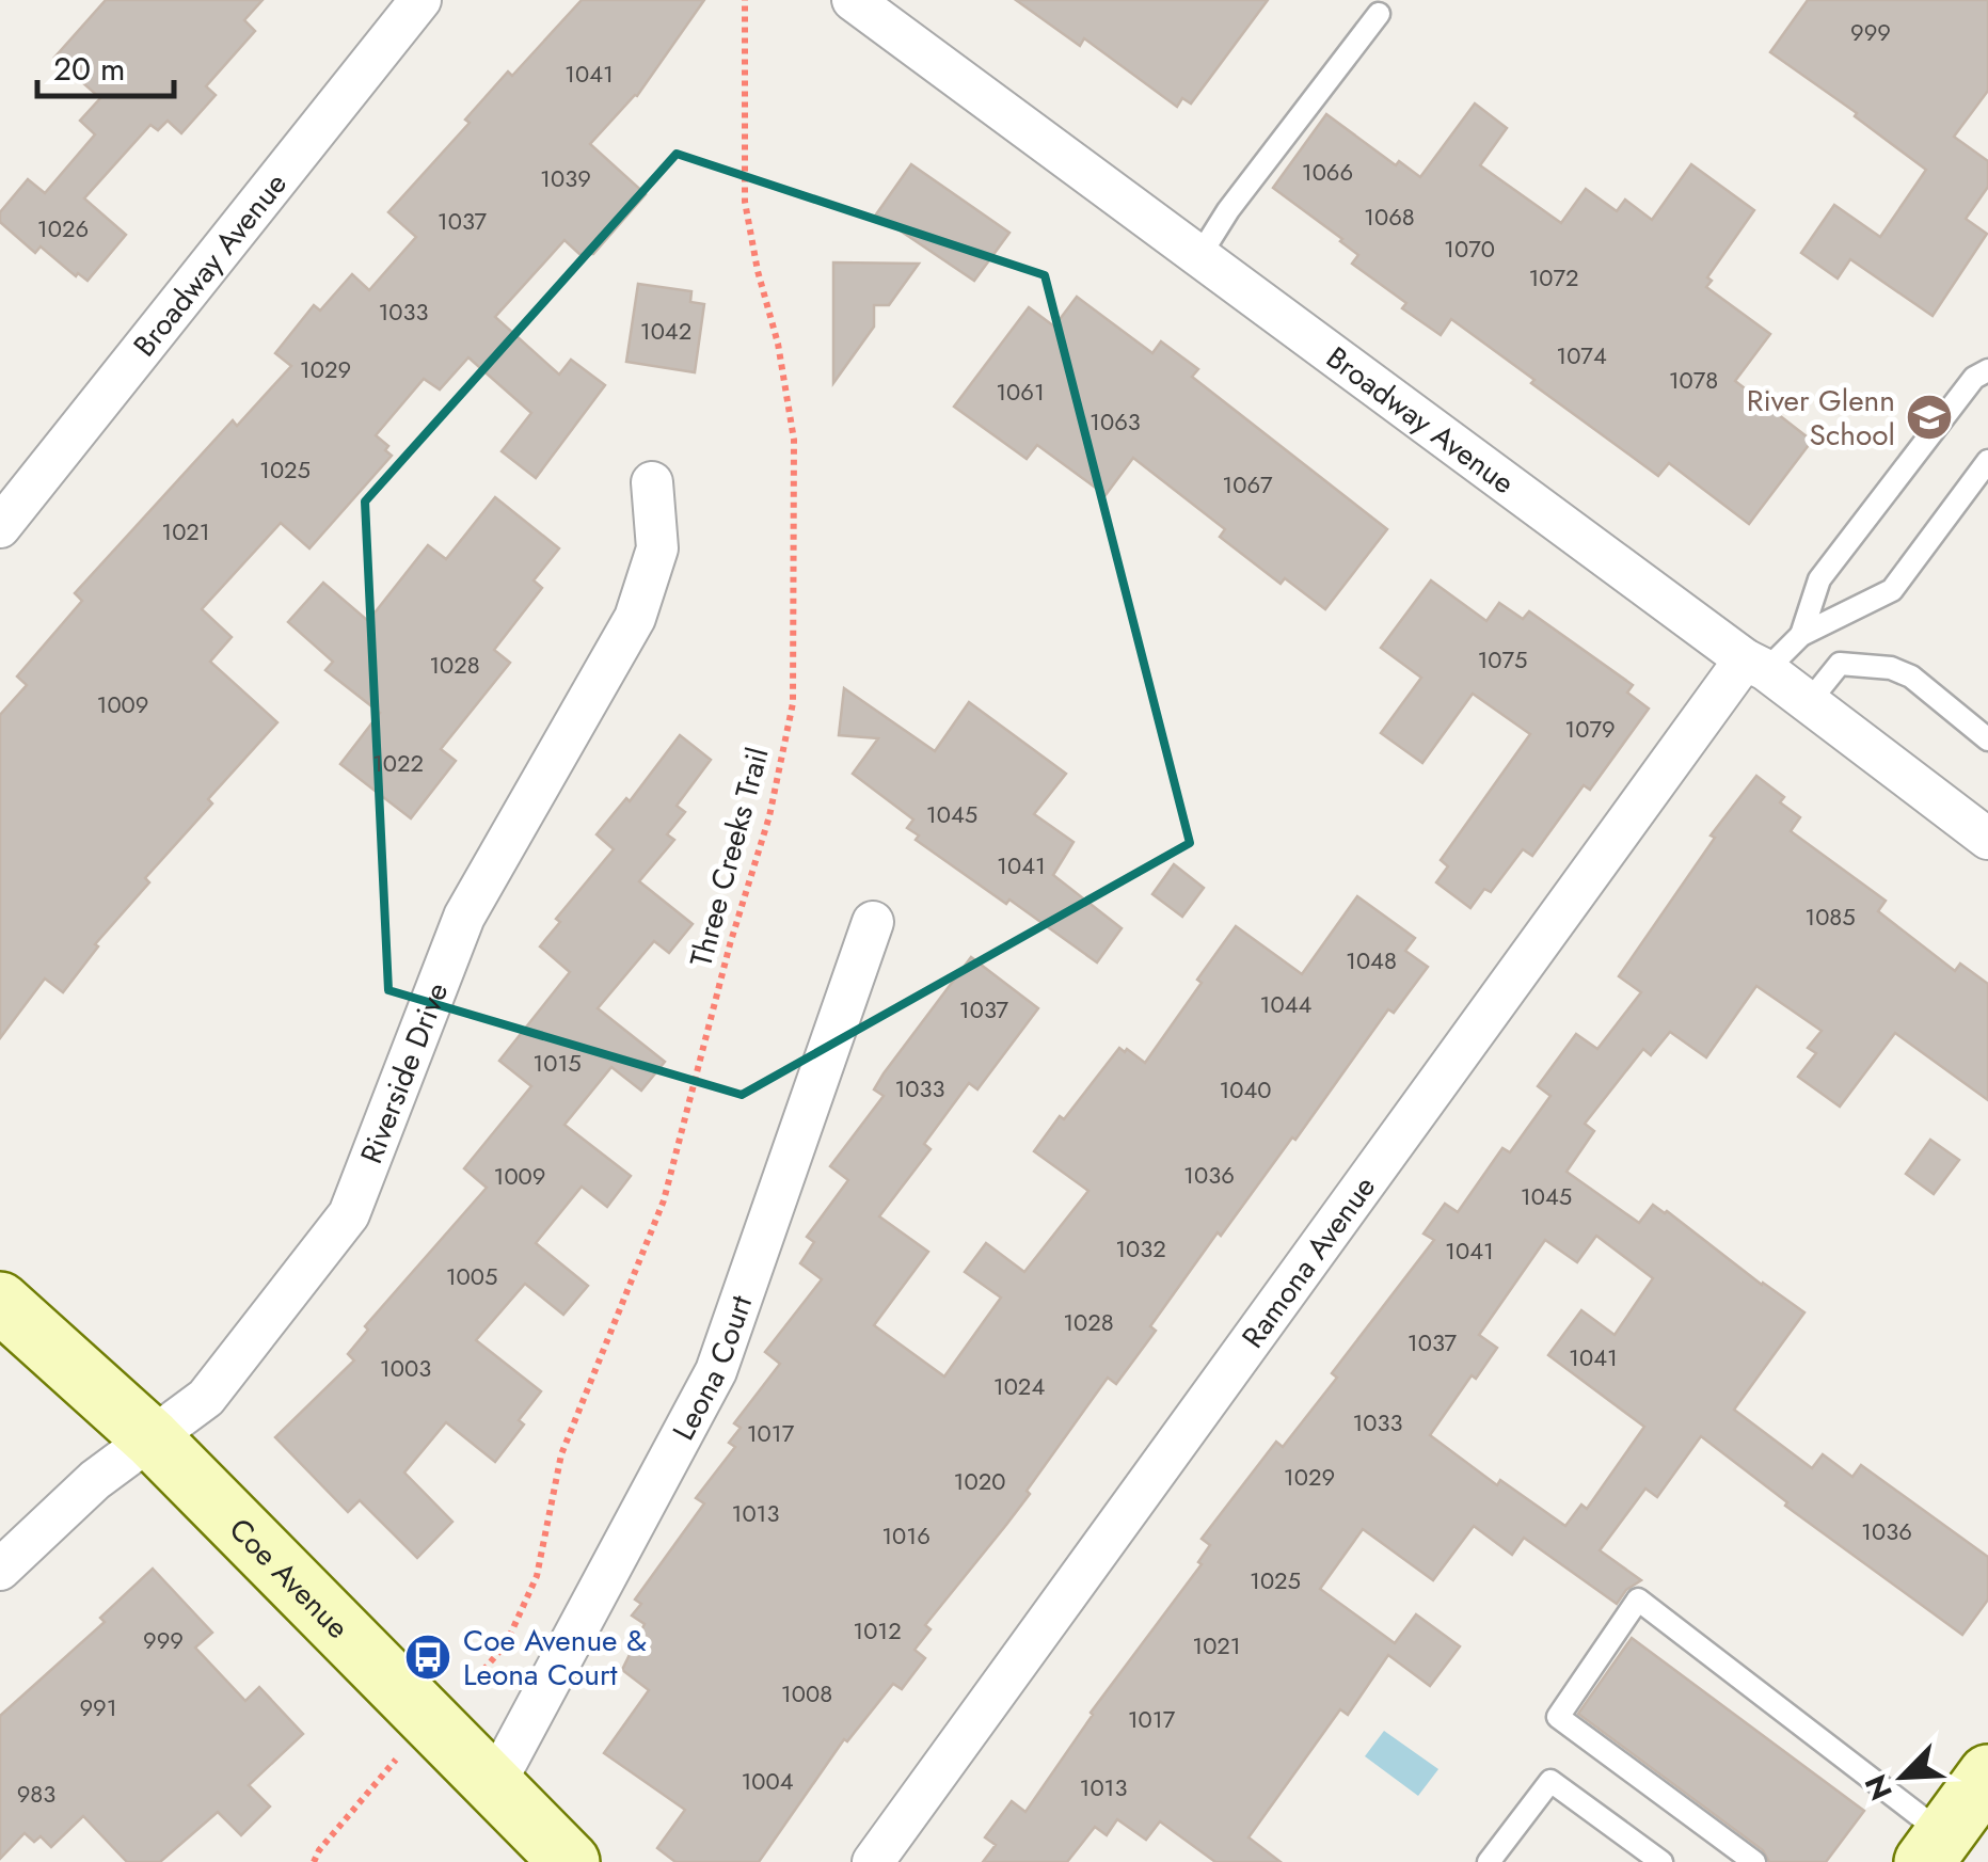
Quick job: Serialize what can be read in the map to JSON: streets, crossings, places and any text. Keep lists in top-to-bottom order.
{
  "streets": {
    "street": [
      "Broadway Avenue",
      "Riverside Drive",
      "Ramona Avenue",
      "Leona Court",
      "Coe Avenue"
    ],
    "path": ["Three Creeks Trail"]
  },
  "crossings": [
    ["Broadway Avenue", "Ramona Avenue"],
    ["Riverside Drive", "Coe Avenue"],
    ["Leona Court", "Coe Avenue"]
  ],
  "places": {
    "school or university": ["River Glenn School"],
    "bus stop": ["Coe Avenue & Leona Court"]
  },
  "house_numbers": [
    "999",
    "1041",
    "1066",
    "1039",
    "1068",
    "1037",
    "1026",
    "1070",
    "1072",
    "1033",
    "1042",
    "1074",
    "1029",
    "1078",
    "1061",
    "1063",
    "1025",
    "1067",
    "1021",
    "1075",
    "1028",
    "1009",
    "1079",
    "1022",
    "1045",
    "1041",
    "1085",
    "1048",
    "1044",
    "1037",
    "1015",
    "1033",
    "1040",
    "1036",
    "1009",
    "1045",
    "1032",
    "1041",
    "1005",
    "1028",
    "1037",
    "1041",
    "1003",
    "1024",
    "1033",
    "1017",
    "1029",
    "1020",
    "1013",
    "1036",
    "1016",
    "1025",
    "1012",
    "999",
    "1021",
    "1008",
    "991",
    "1017",
    "1004",
    "1013",
    "983"
  ],
  "scale_bar": "20 m",
  "north": "bottom left"
}
